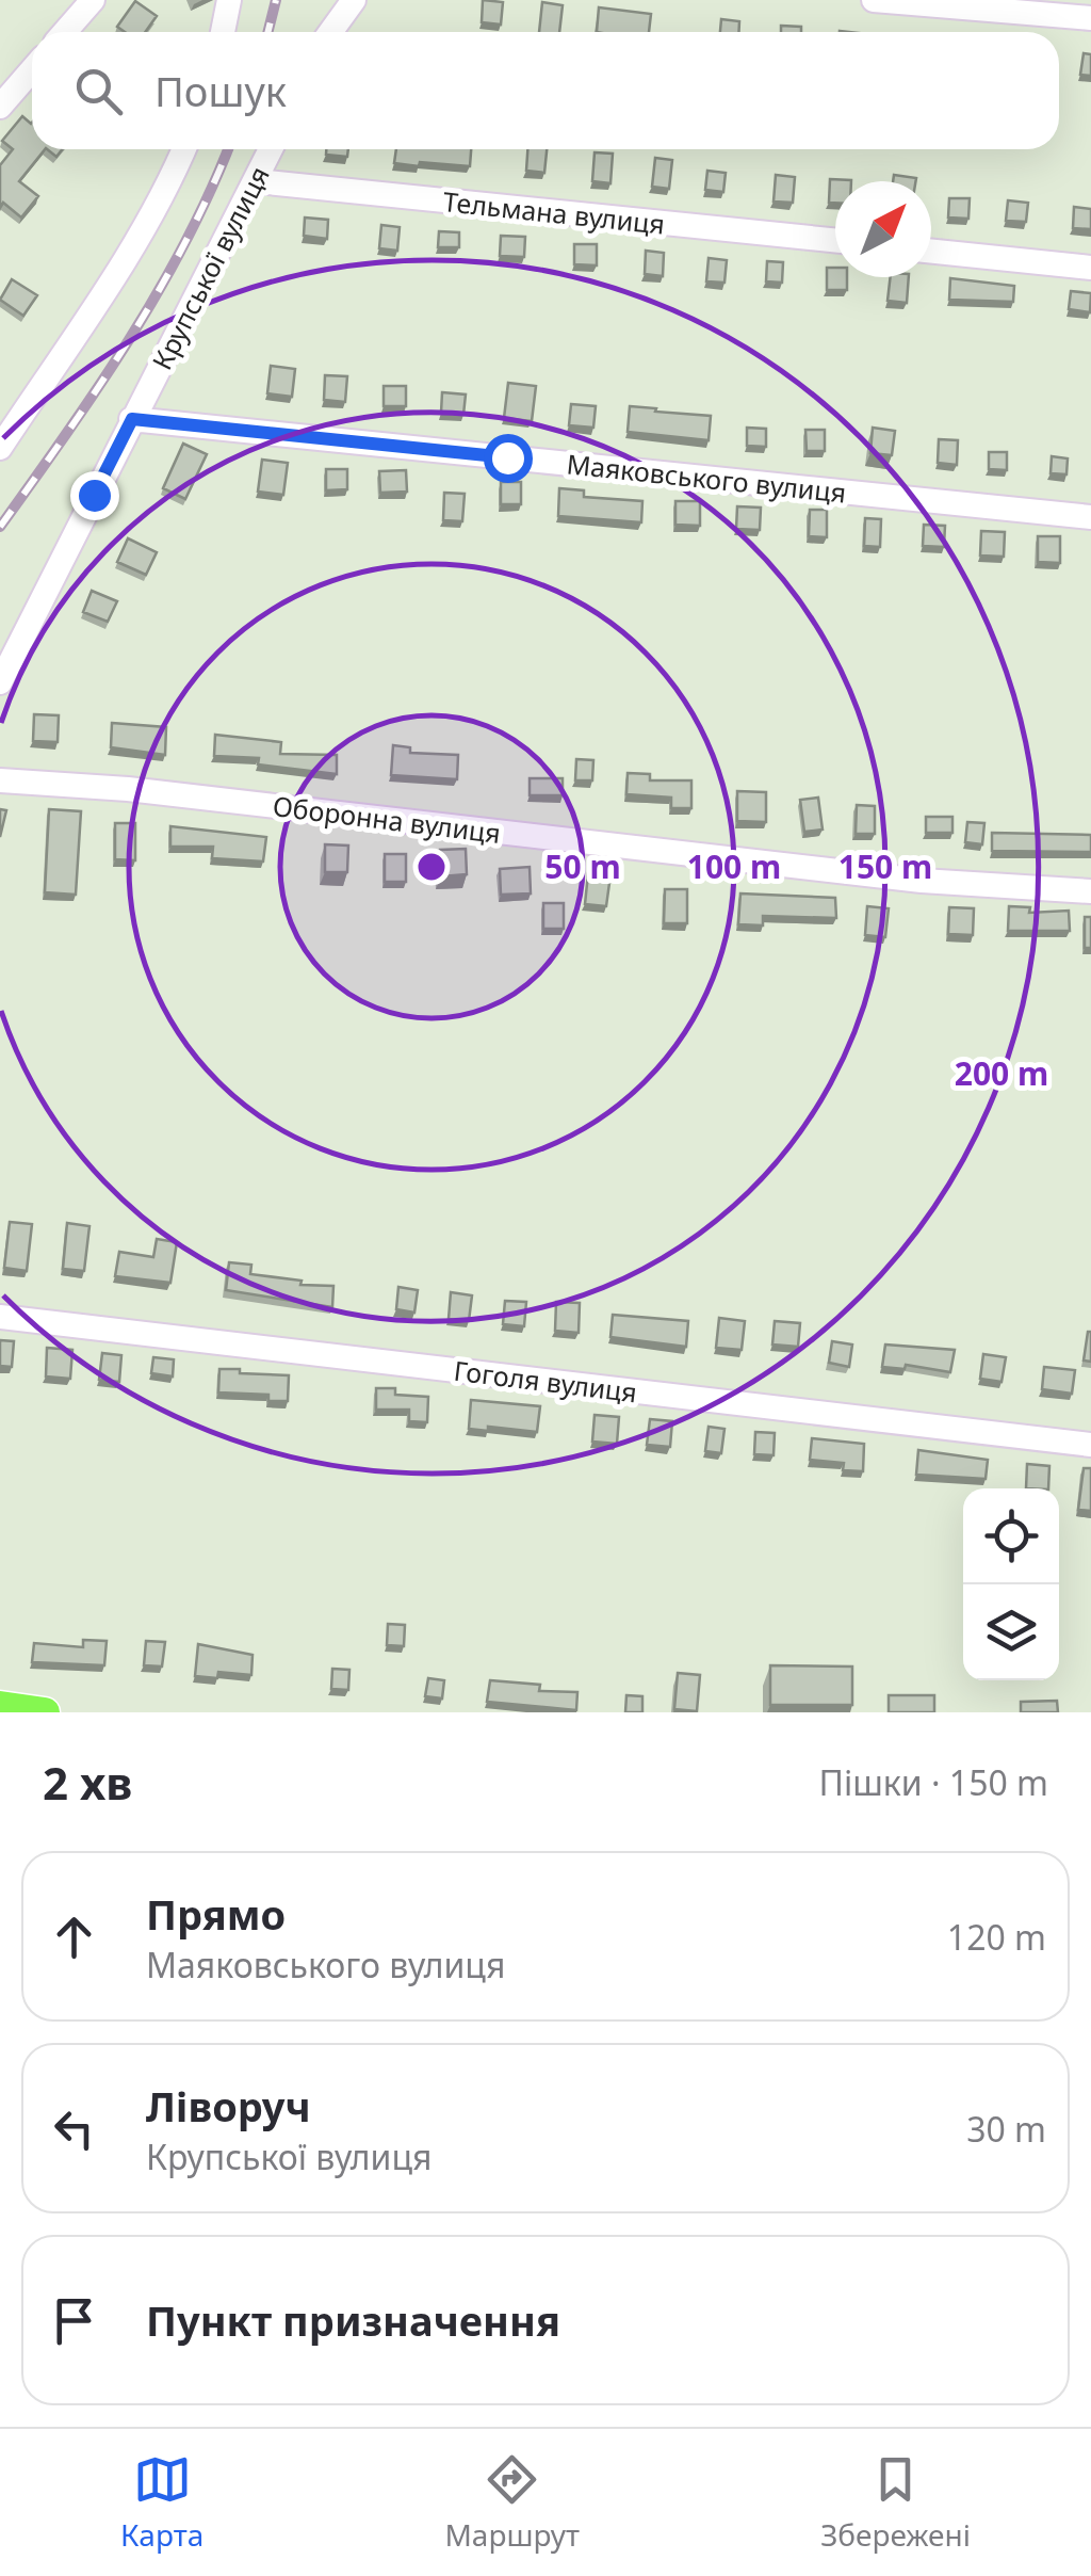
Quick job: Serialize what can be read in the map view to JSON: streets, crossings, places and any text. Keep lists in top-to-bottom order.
{
  "streets": {
    "street": [
      "Тельмана вулиця",
      "Крупської вулиця",
      "Маяковського вулиця",
      "Оборонна вулиця",
      "Гоголя вулиця"
    ]
  },
  "crossings": [
    ["Тельмана вулиця", "Крупської вулиця"],
    ["Крупської вулиця", "Маяковського вулиця"]
  ],
  "north": "top right",
  "page": {
    "search": "Пошук",
    "heading": ["2 хв", "Пішки · 150 m"],
    "list": [
      ["Прямо", "Маяковського вулиця", "120 m"],
      ["Ліворуч", "Крупської вулиця", "30 m"],
      "Пункт призначення"
    ],
    "nav": ["Карта", "Маршрут", "Збережені"]
  },
  "rings": [
    "50 m",
    "100 m",
    "150 m",
    "200 m"
  ]
}
